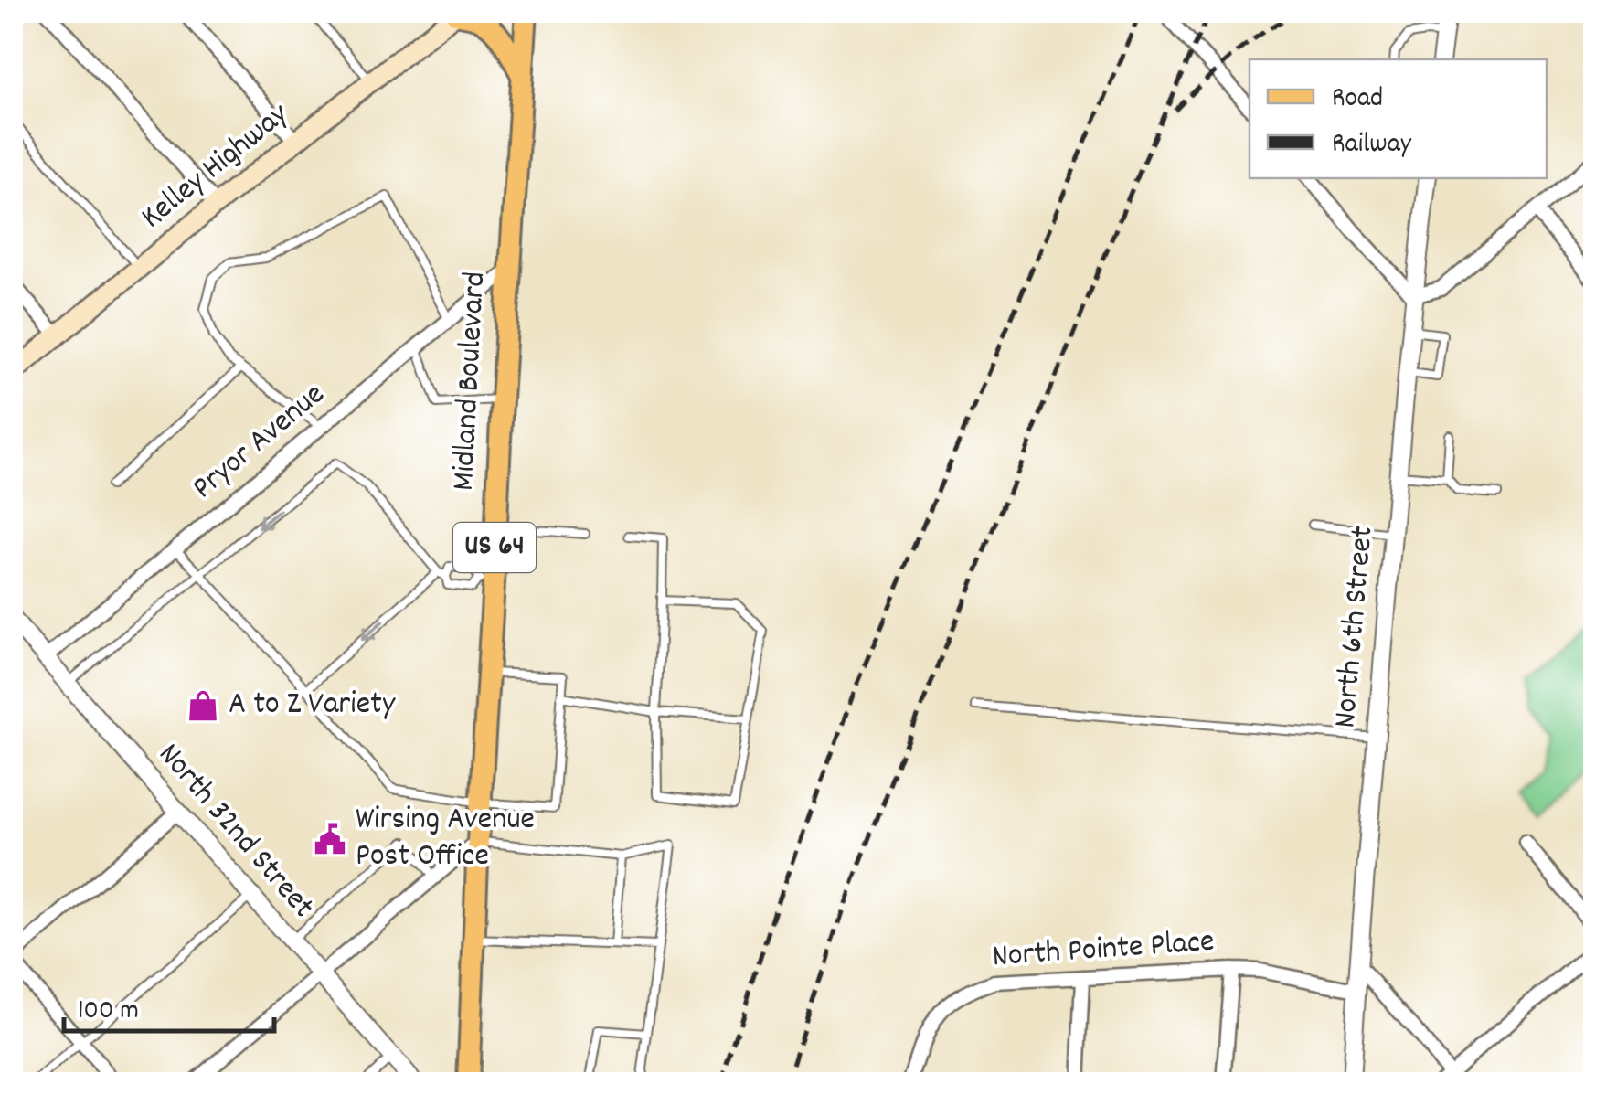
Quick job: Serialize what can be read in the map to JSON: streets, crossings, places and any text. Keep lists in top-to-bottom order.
{
  "streets": {
    "main road": ["Kelley Highway", "Midland Boulevard", "US 64"],
    "street": [
      "Pryor Avenue",
      "North 6th Street",
      "North 32nd Street",
      "North Pointe Place"
    ]
  },
  "crossings": [
    ["Midland Boulevard", "Pryor Avenue"],
    ["Pryor Avenue", "North 32nd Street"],
    ["North 6th Street", "North Pointe Place"]
  ],
  "places": {
    "shop": ["A to Z Variety"],
    "public building": ["Wirsing Avenue Post Office"]
  },
  "legend": ["Road", "Railway"],
  "scale_bar": "100 m"
}
